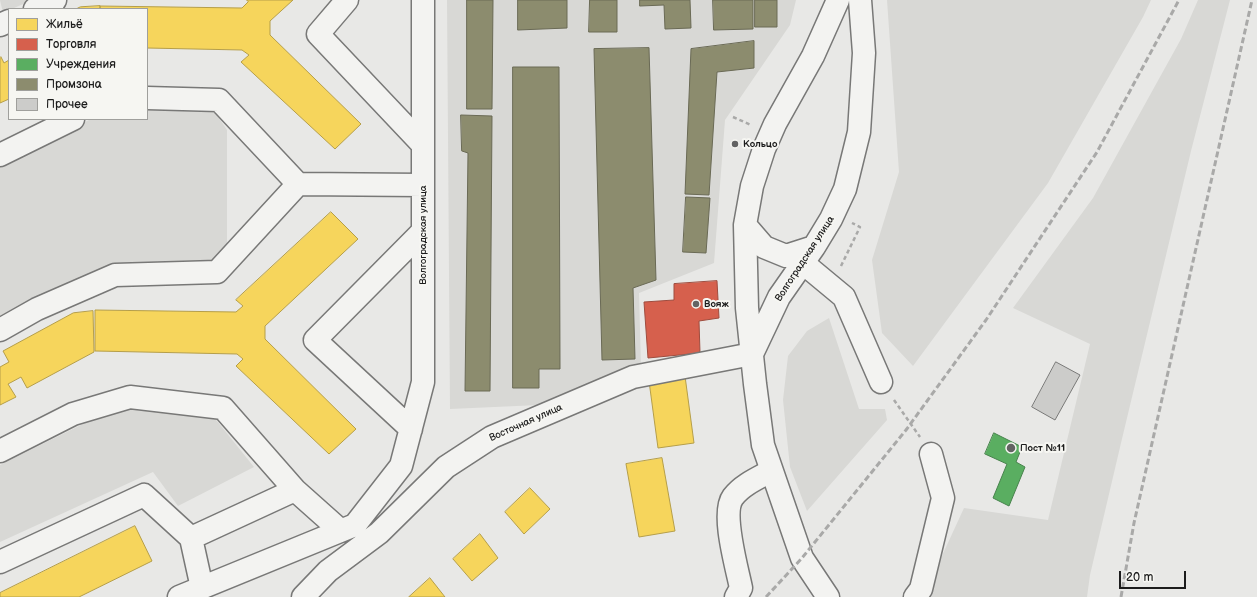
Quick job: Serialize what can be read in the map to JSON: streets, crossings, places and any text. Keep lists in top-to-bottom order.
{
  "streets": {
    "street": ["Волгоградская улица", "Восточная улица"]
  },
  "crossings": [
    ["Волгоградская улица", "Восточная улица"]
  ],
  "places": ["Кольцо", "Вояж", "Пост №11"],
  "legend": [
    "Жильё",
    "Торговля",
    "Учреждения",
    "Промзона",
    "Прочее"
  ],
  "scale_bar": "20 m"
}
